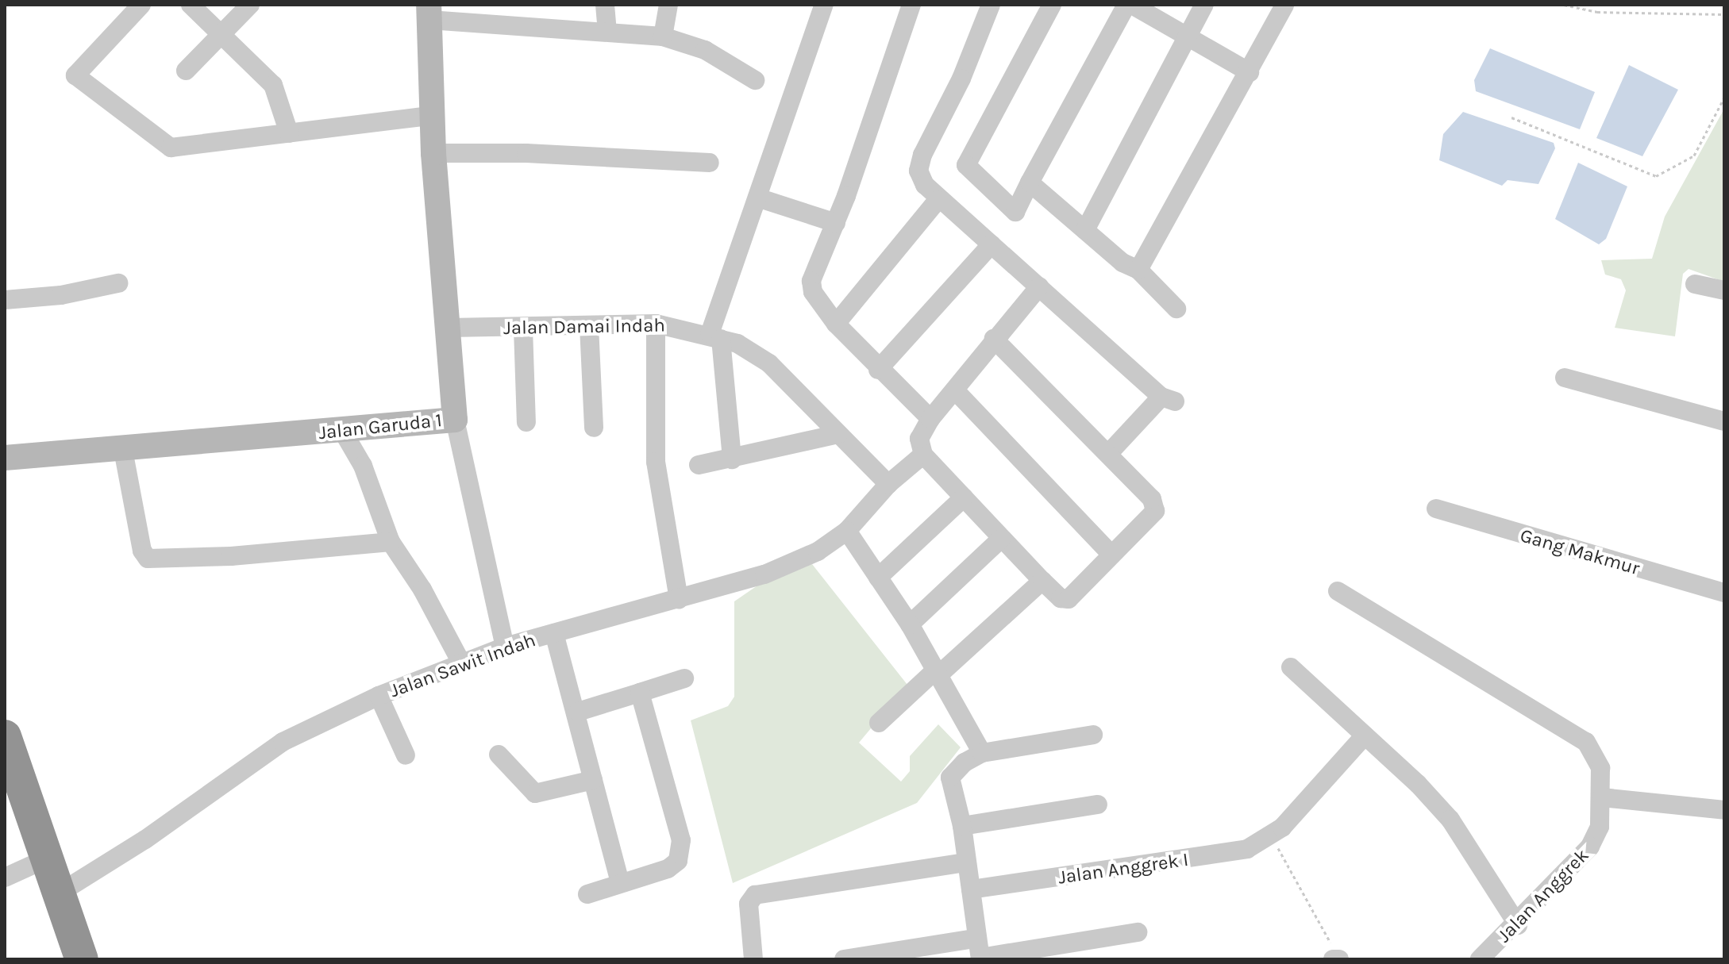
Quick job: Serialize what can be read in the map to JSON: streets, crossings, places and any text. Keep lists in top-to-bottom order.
{
  "streets": {
    "street": [
      "Jalan Damai Indah",
      "Jalan Garuda 1",
      "Gang Makmur",
      "Jalan Sawit Indah",
      "Jalan Anggrek I",
      "Jalan Anggrek"
    ]
  },
  "crossings": [
    ["Jalan Damai Indah", "Jalan Garuda 1"],
    ["Jalan Damai Indah", "Jalan Sawit Indah"]
  ]
}
